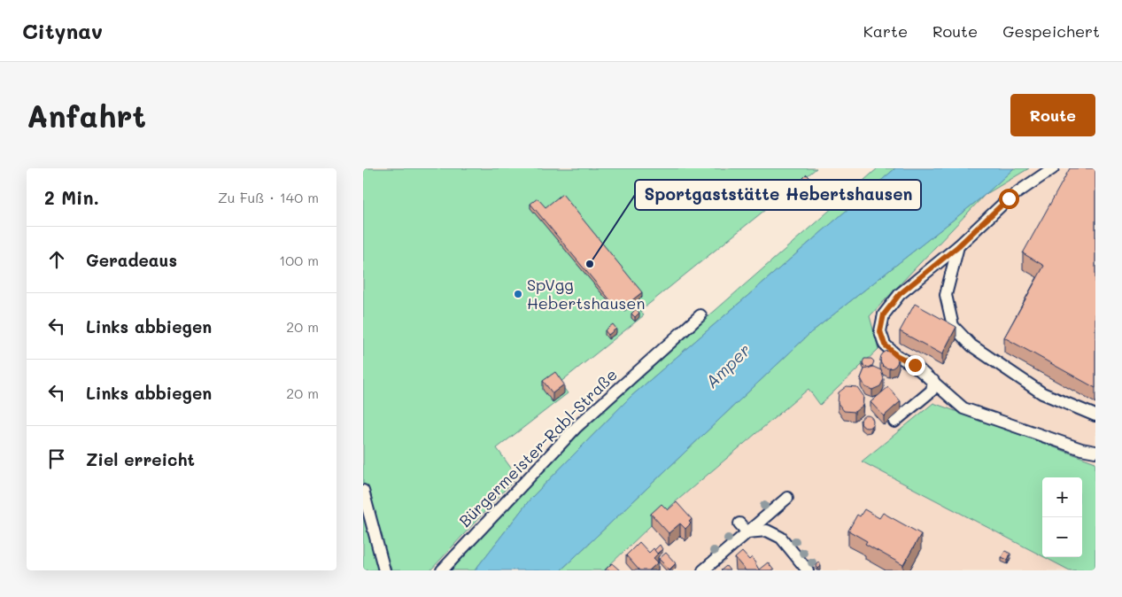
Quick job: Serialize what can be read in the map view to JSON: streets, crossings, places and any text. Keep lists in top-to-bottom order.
{
  "streets": {
    "street": ["Bürgermeister-Rabl-Straße"]
  },
  "water": ["Amper"],
  "places": ["Sportgaststätte Hebertshausen", "SpVgg Hebertshausen"],
  "page": {
    "header": "Citynav",
    "nav": ["Karte", "Route", "Gespeichert"],
    "buttons": "Route",
    "title": "Anfahrt",
    "heading": ["2 Min.", "Zu Fuß · 140 m"],
    "list": [
      ["Geradeaus", "100 m"],
      ["Links abbiegen", "20 m"],
      ["Links abbiegen", "20 m"],
      "Ziel erreicht"
    ],
    "map_buttons": ["+", "−"]
  }
}
